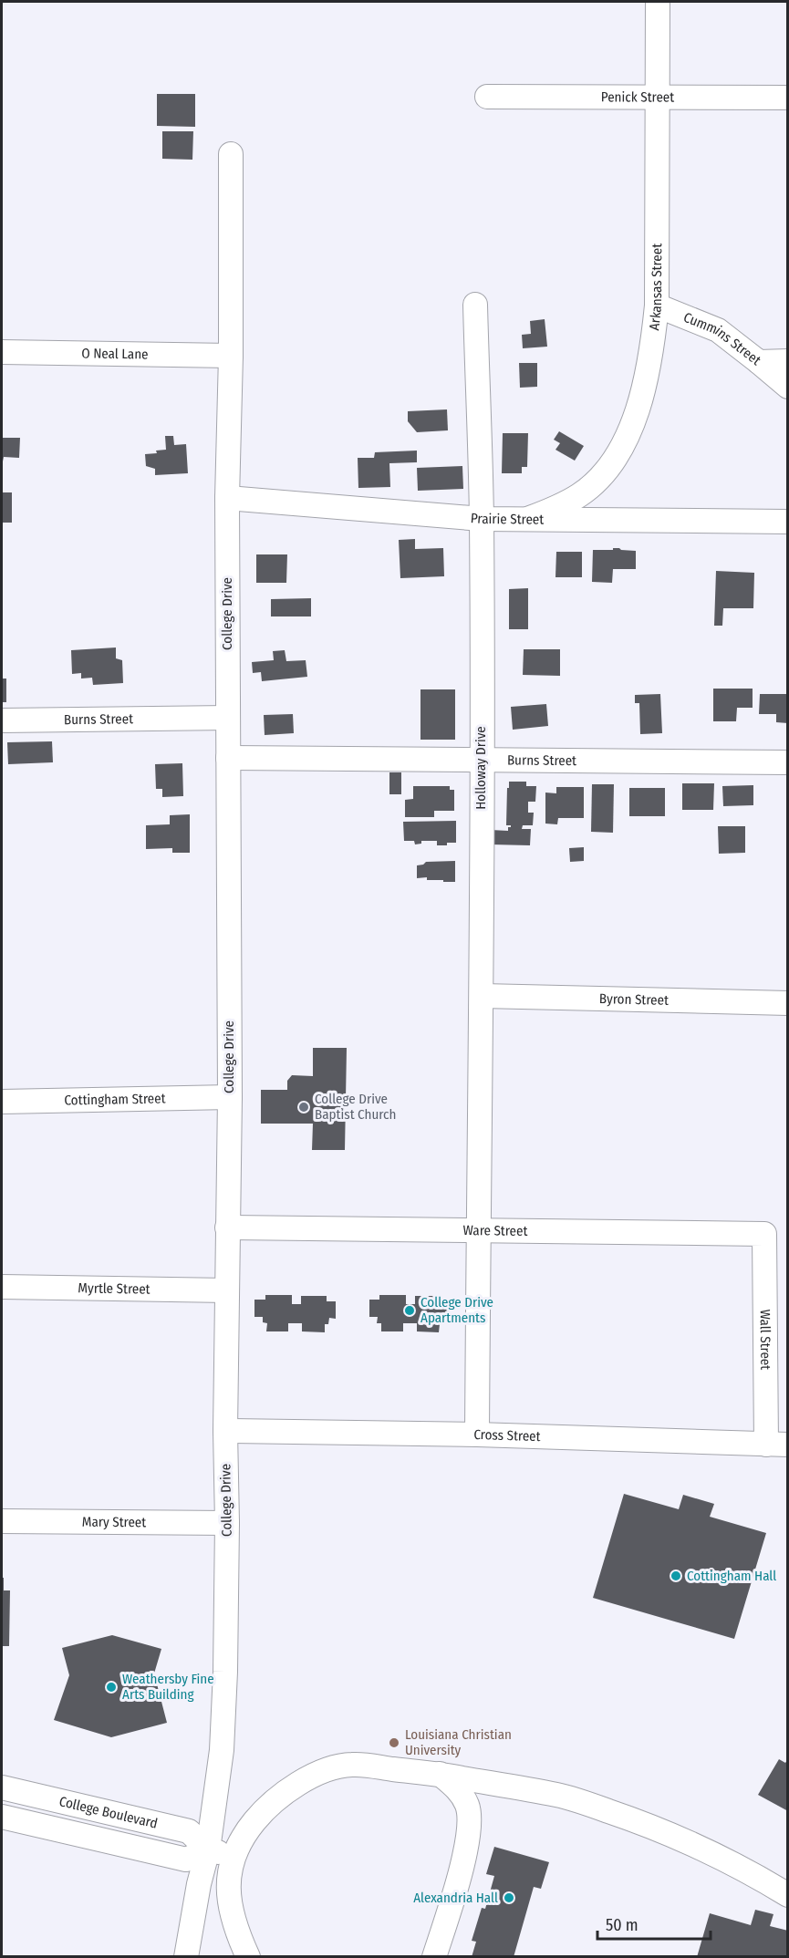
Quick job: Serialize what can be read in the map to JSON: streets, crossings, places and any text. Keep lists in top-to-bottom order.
{
  "streets": {
    "street": [
      "Penick Street",
      "Arkansas Street",
      "Cummins Street",
      "O Neal Lane",
      "Prairie Street",
      "College Drive",
      "Burns Street",
      "Holloway Drive",
      "Byron Street",
      "Cottingham Street",
      "Ware Street",
      "Myrtle Street",
      "Wall Street",
      "Cross Street",
      "Mary Street",
      "College Boulevard"
    ]
  },
  "crossings": [
    ["Penick Street", "Arkansas Street"],
    ["Arkansas Street", "Cummins Street"],
    ["Arkansas Street", "Prairie Street"],
    ["O Neal Lane", "College Drive"],
    ["Prairie Street", "College Drive"],
    ["Prairie Street", "Holloway Drive"],
    ["College Drive", "Burns Street"],
    ["College Drive", "Cottingham Street"],
    ["College Drive", "Ware Street"],
    ["College Drive", "Myrtle Street"],
    ["College Drive", "Cross Street"],
    ["College Drive", "Mary Street"],
    ["College Drive", "College Boulevard"],
    ["Burns Street", "Holloway Drive"],
    ["Holloway Drive", "Byron Street"],
    ["Holloway Drive", "Ware Street"],
    ["Holloway Drive", "Cross Street"],
    ["Ware Street", "Wall Street"],
    ["Wall Street", "Cross Street"]
  ],
  "places": [
    "College Drive Baptist Church",
    "College Drive Apartments",
    "Cottingham Hall",
    "Weathersby Fine Arts Building",
    "Louisiana Christian University",
    "Alexandria Hall"
  ],
  "scale_bar": "50 m"
}
